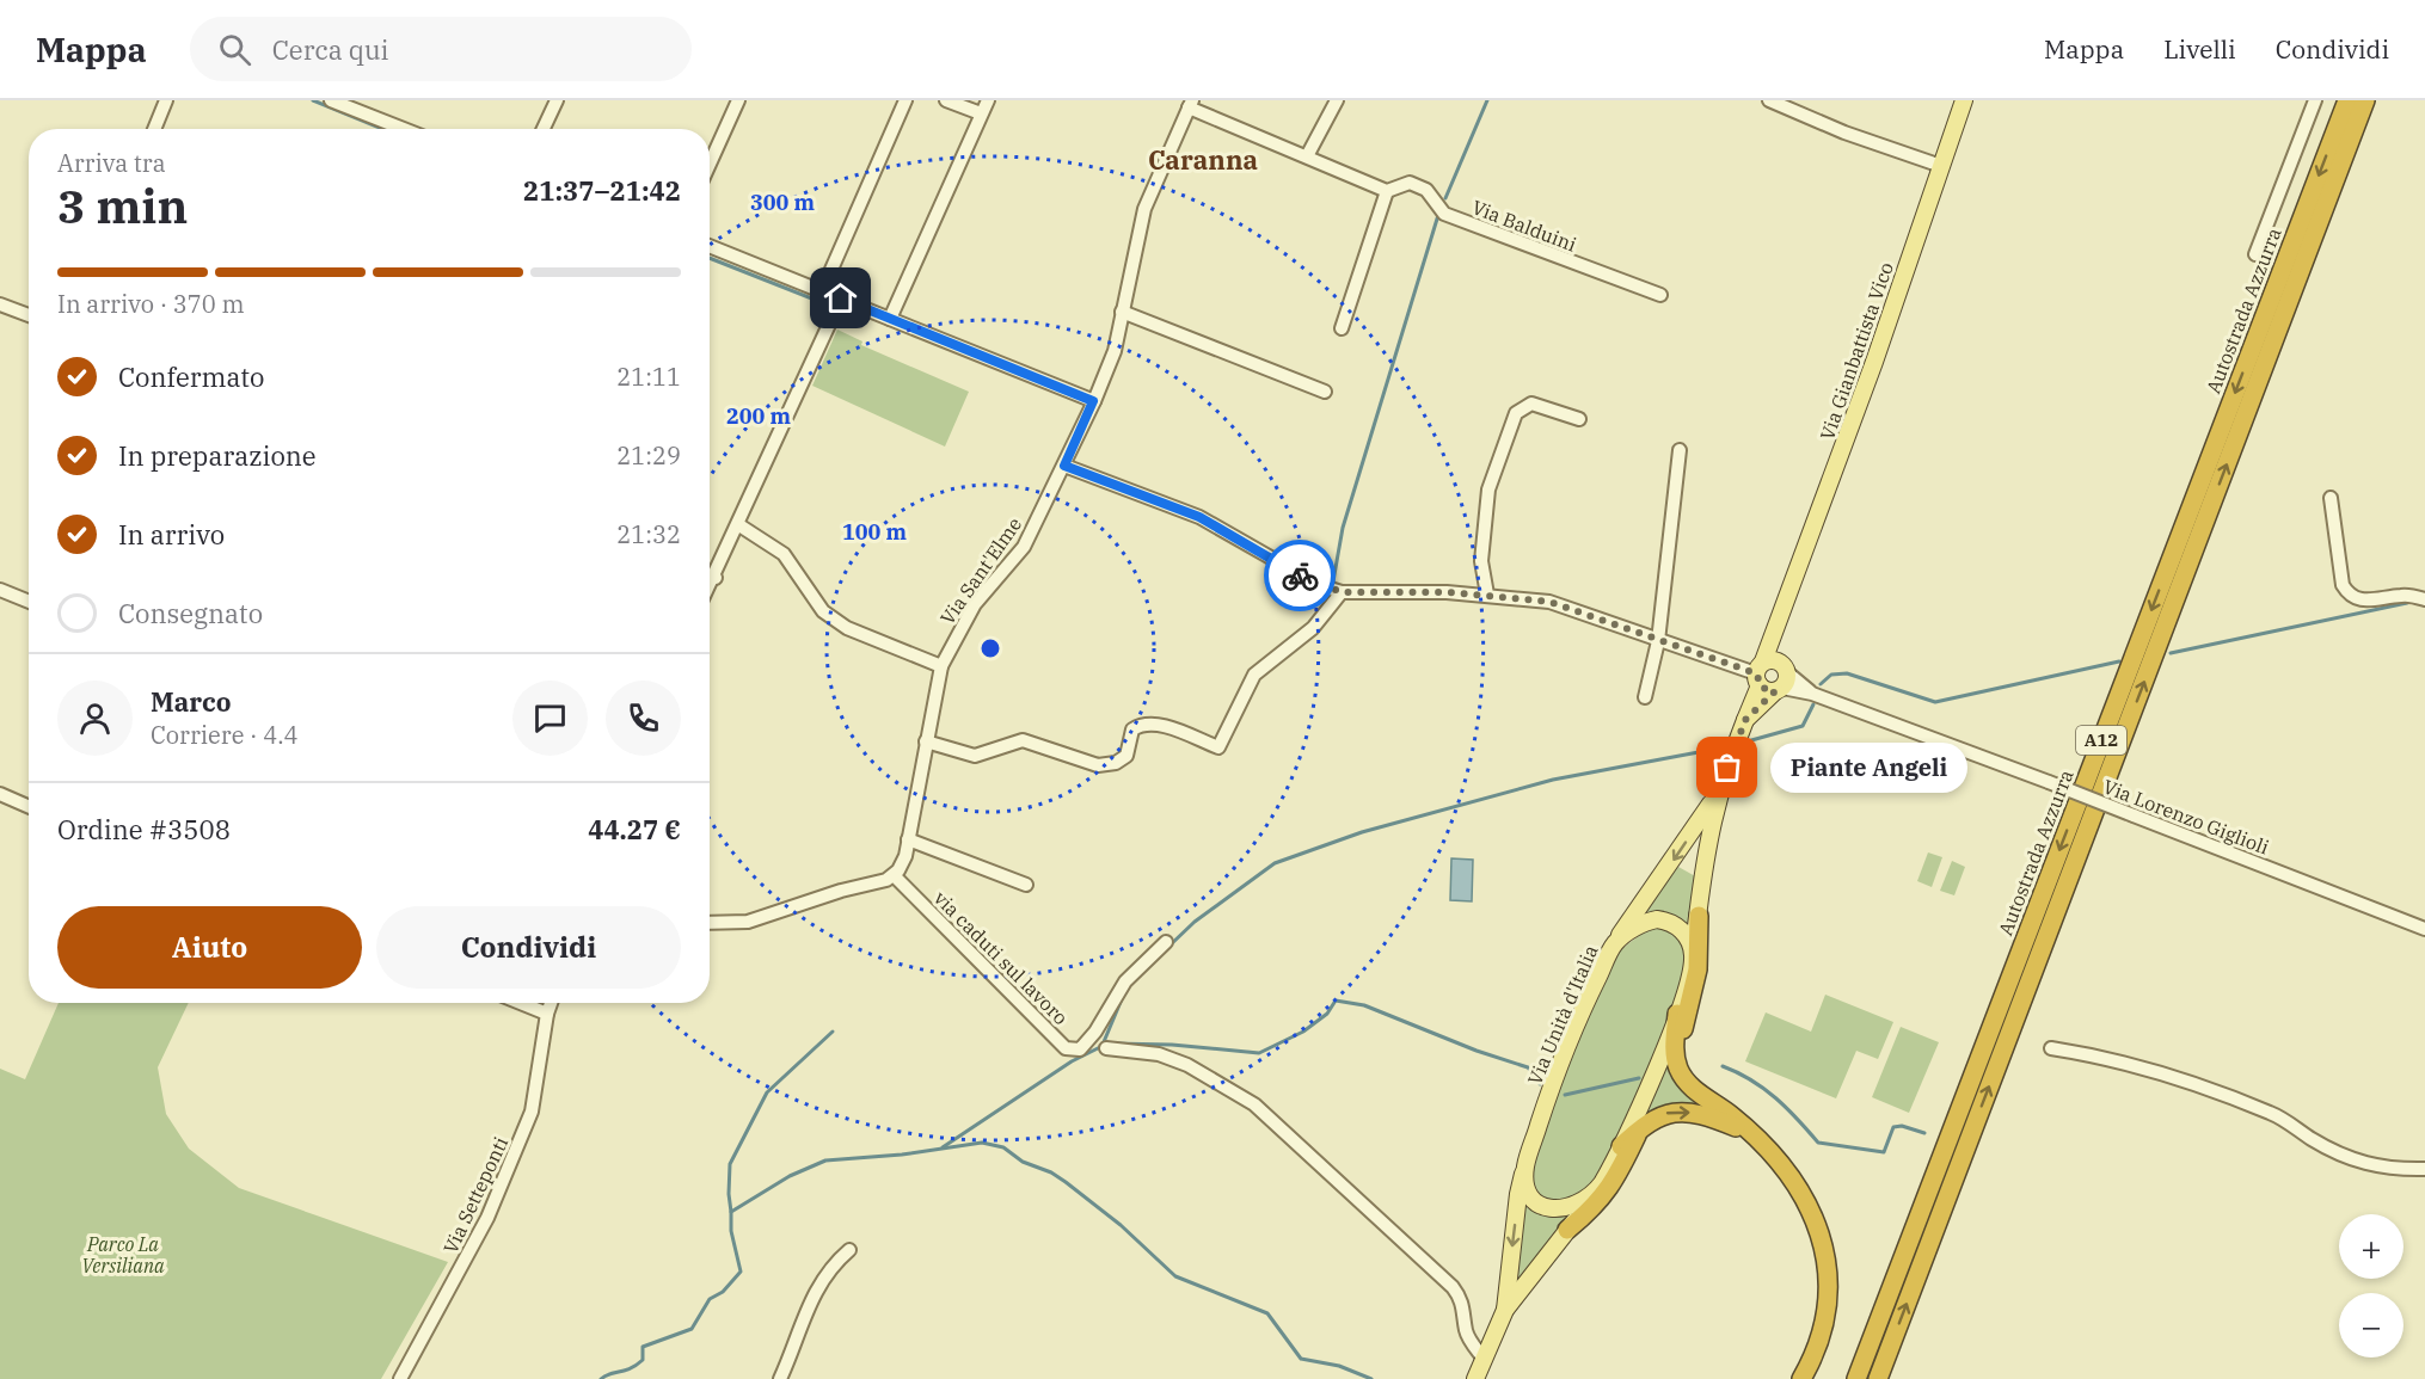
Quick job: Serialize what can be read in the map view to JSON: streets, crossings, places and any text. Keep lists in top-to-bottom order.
{
  "streets": {
    "highway": ["Autostrada Azzurra", "A12"],
    "main road": ["Via Gianbattista Vico", "Via Unità d'Italia"],
    "street": [
      "Via Balduini",
      "Via Sant'Elme",
      "Via Lorenzo Giglioli",
      "via caduti sul lavoro",
      "Via Setteponti"
    ]
  },
  "crossings": [
    ["Via Balduini", "Via Sant'Elme"],
    ["Via Gianbattista Vico", "Via Lorenzo Giglioli"],
    ["Via Sant'Elme", "Via Lorenzo Giglioli"],
    ["Via Sant'Elme", "via caduti sul lavoro"]
  ],
  "districts": ["Caranna"],
  "parks": ["Parco La Versiliana"],
  "places": ["Piante Angeli"],
  "page": {
    "header": "Mappa",
    "search": "Cerca qui",
    "nav": ["Mappa", "Livelli", "Condividi"],
    "heading": ["3 min", "Arriva tra", "21:37–21:42"],
    "panel": [
      "Marco",
      "Corriere · 4.4",
      "Ordine #3508",
      "44.27 €"
    ],
    "bar": "In arrivo · 370 m",
    "list": [
      ["Confermato", "21:11"],
      ["In preparazione", "21:29"],
      ["In arrivo", "21:32"],
      "Consegnato"
    ],
    "bubble": "Piante Angeli",
    "buttons": ["Aiuto", "Condividi"],
    "map_buttons": ["+", "−"]
  },
  "rings": ["300 m", "200 m", "100 m"]
}
